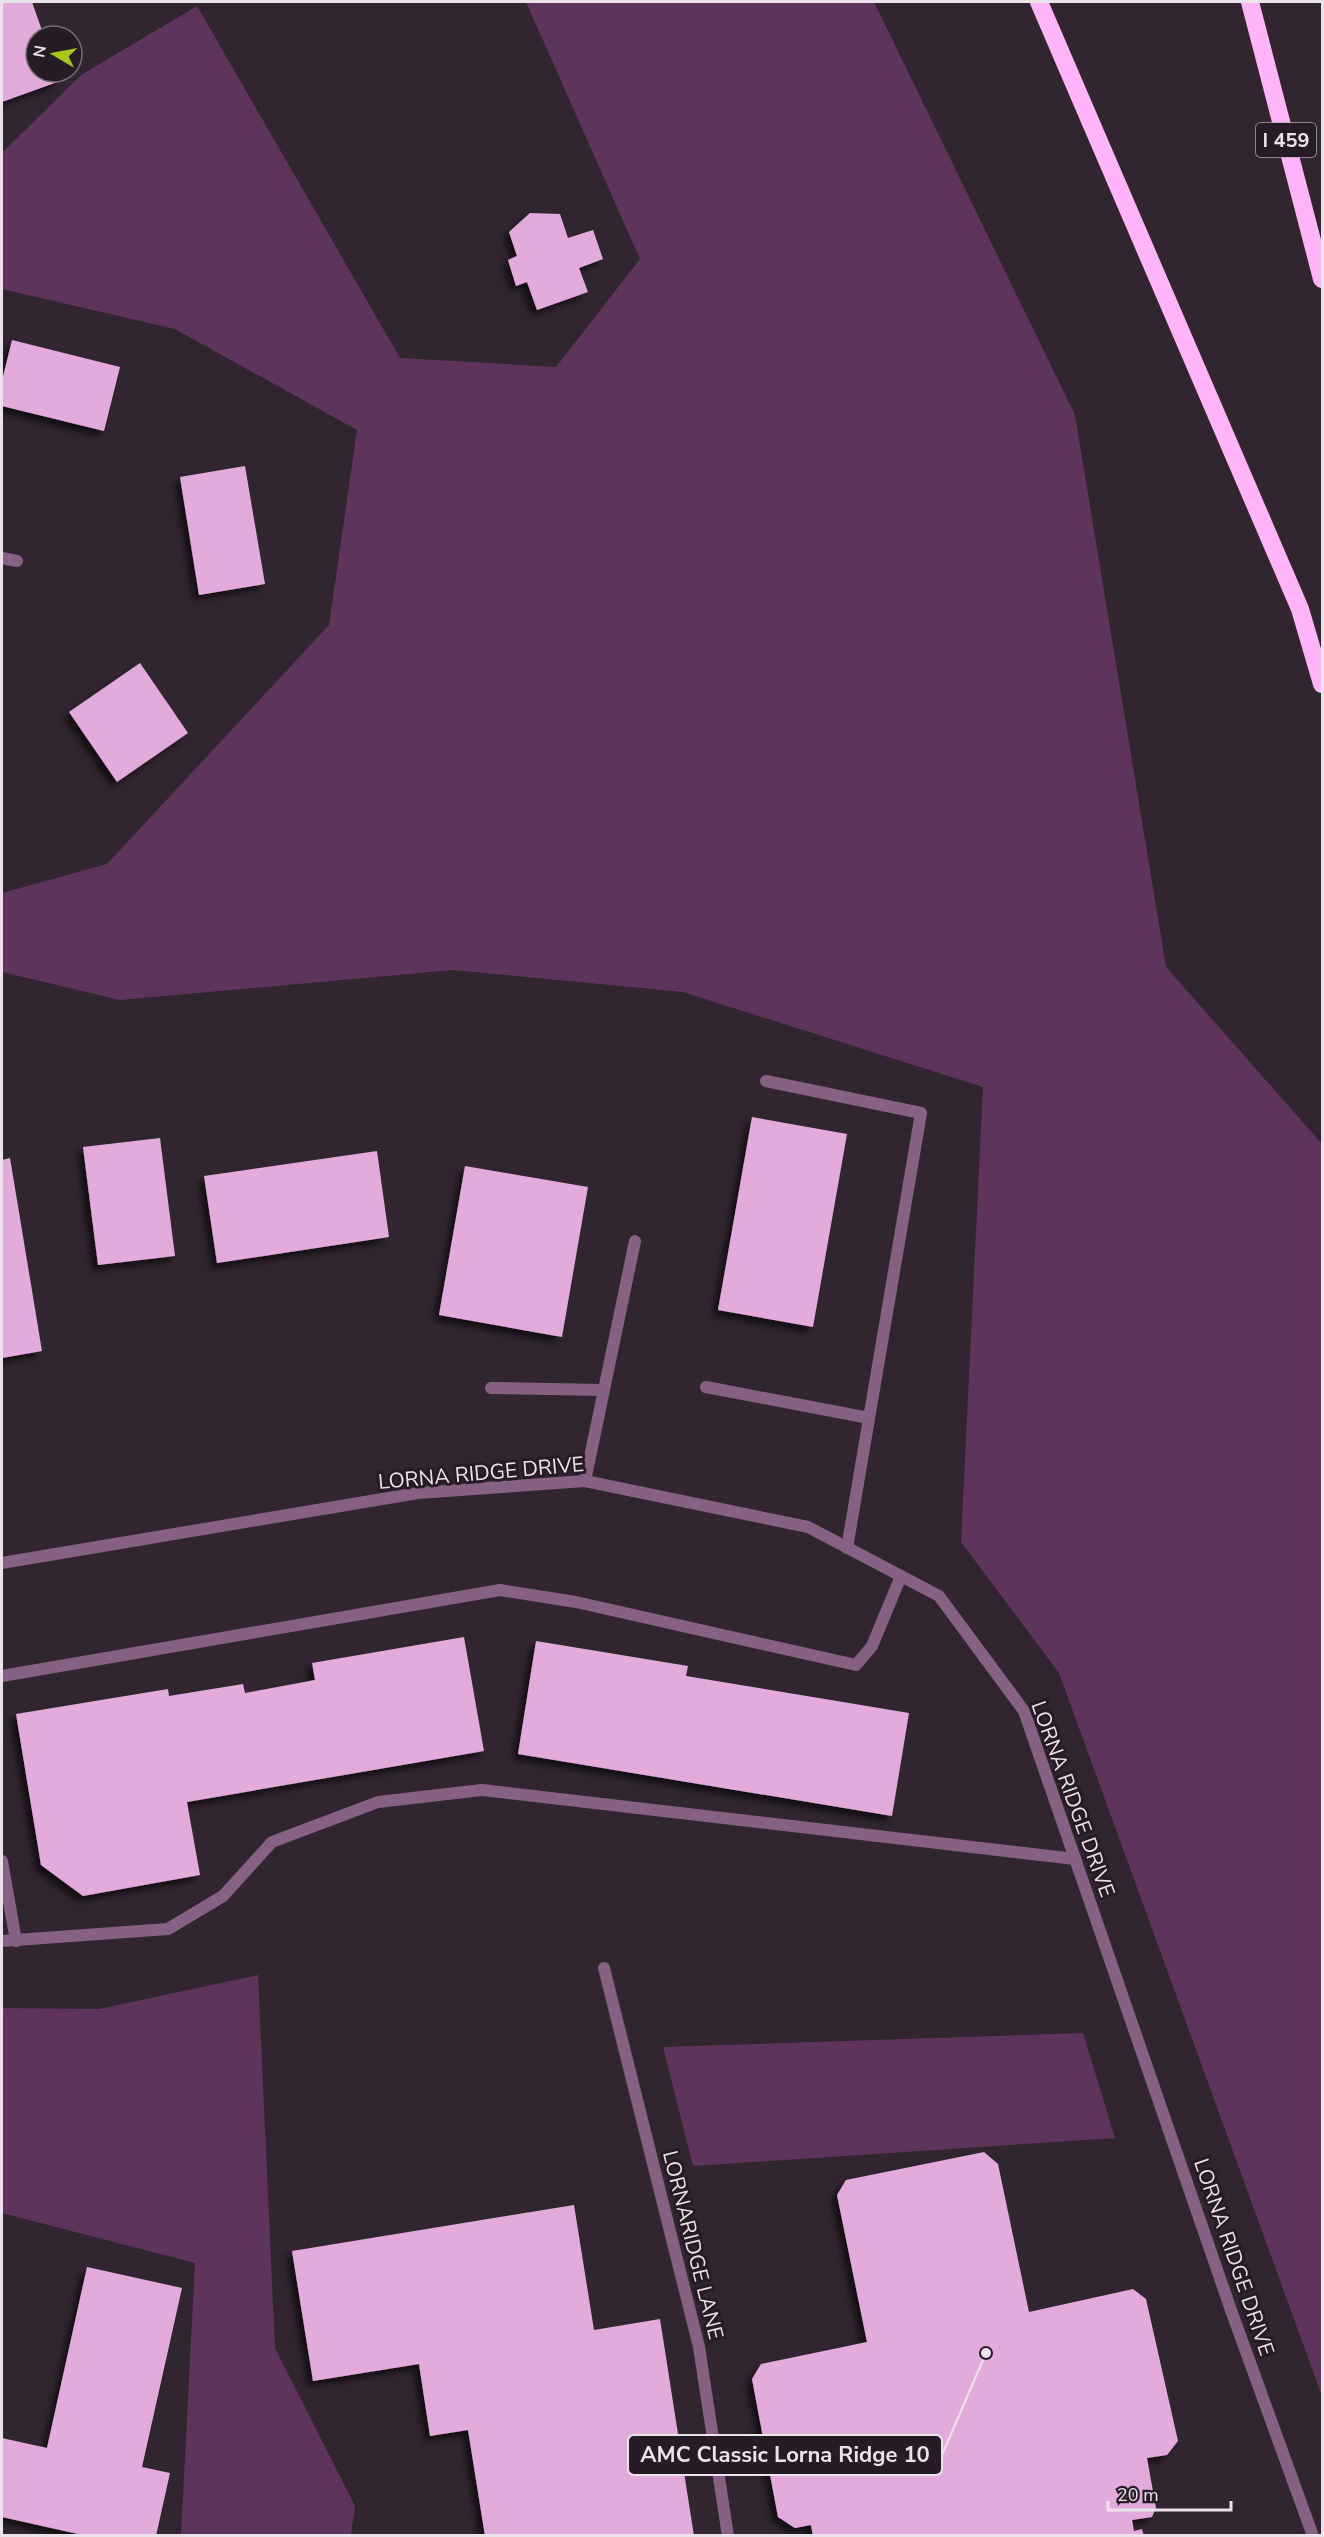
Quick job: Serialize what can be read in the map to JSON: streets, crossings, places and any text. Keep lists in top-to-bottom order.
{
  "streets": {
    "highway": ["I 459"],
    "street": ["LORNA RIDGE DRIVE", "LORNARIDGE LANE"]
  },
  "places": ["AMC Classic Lorna Ridge 10"],
  "scale_bar": "20 m",
  "north": "left"
}
